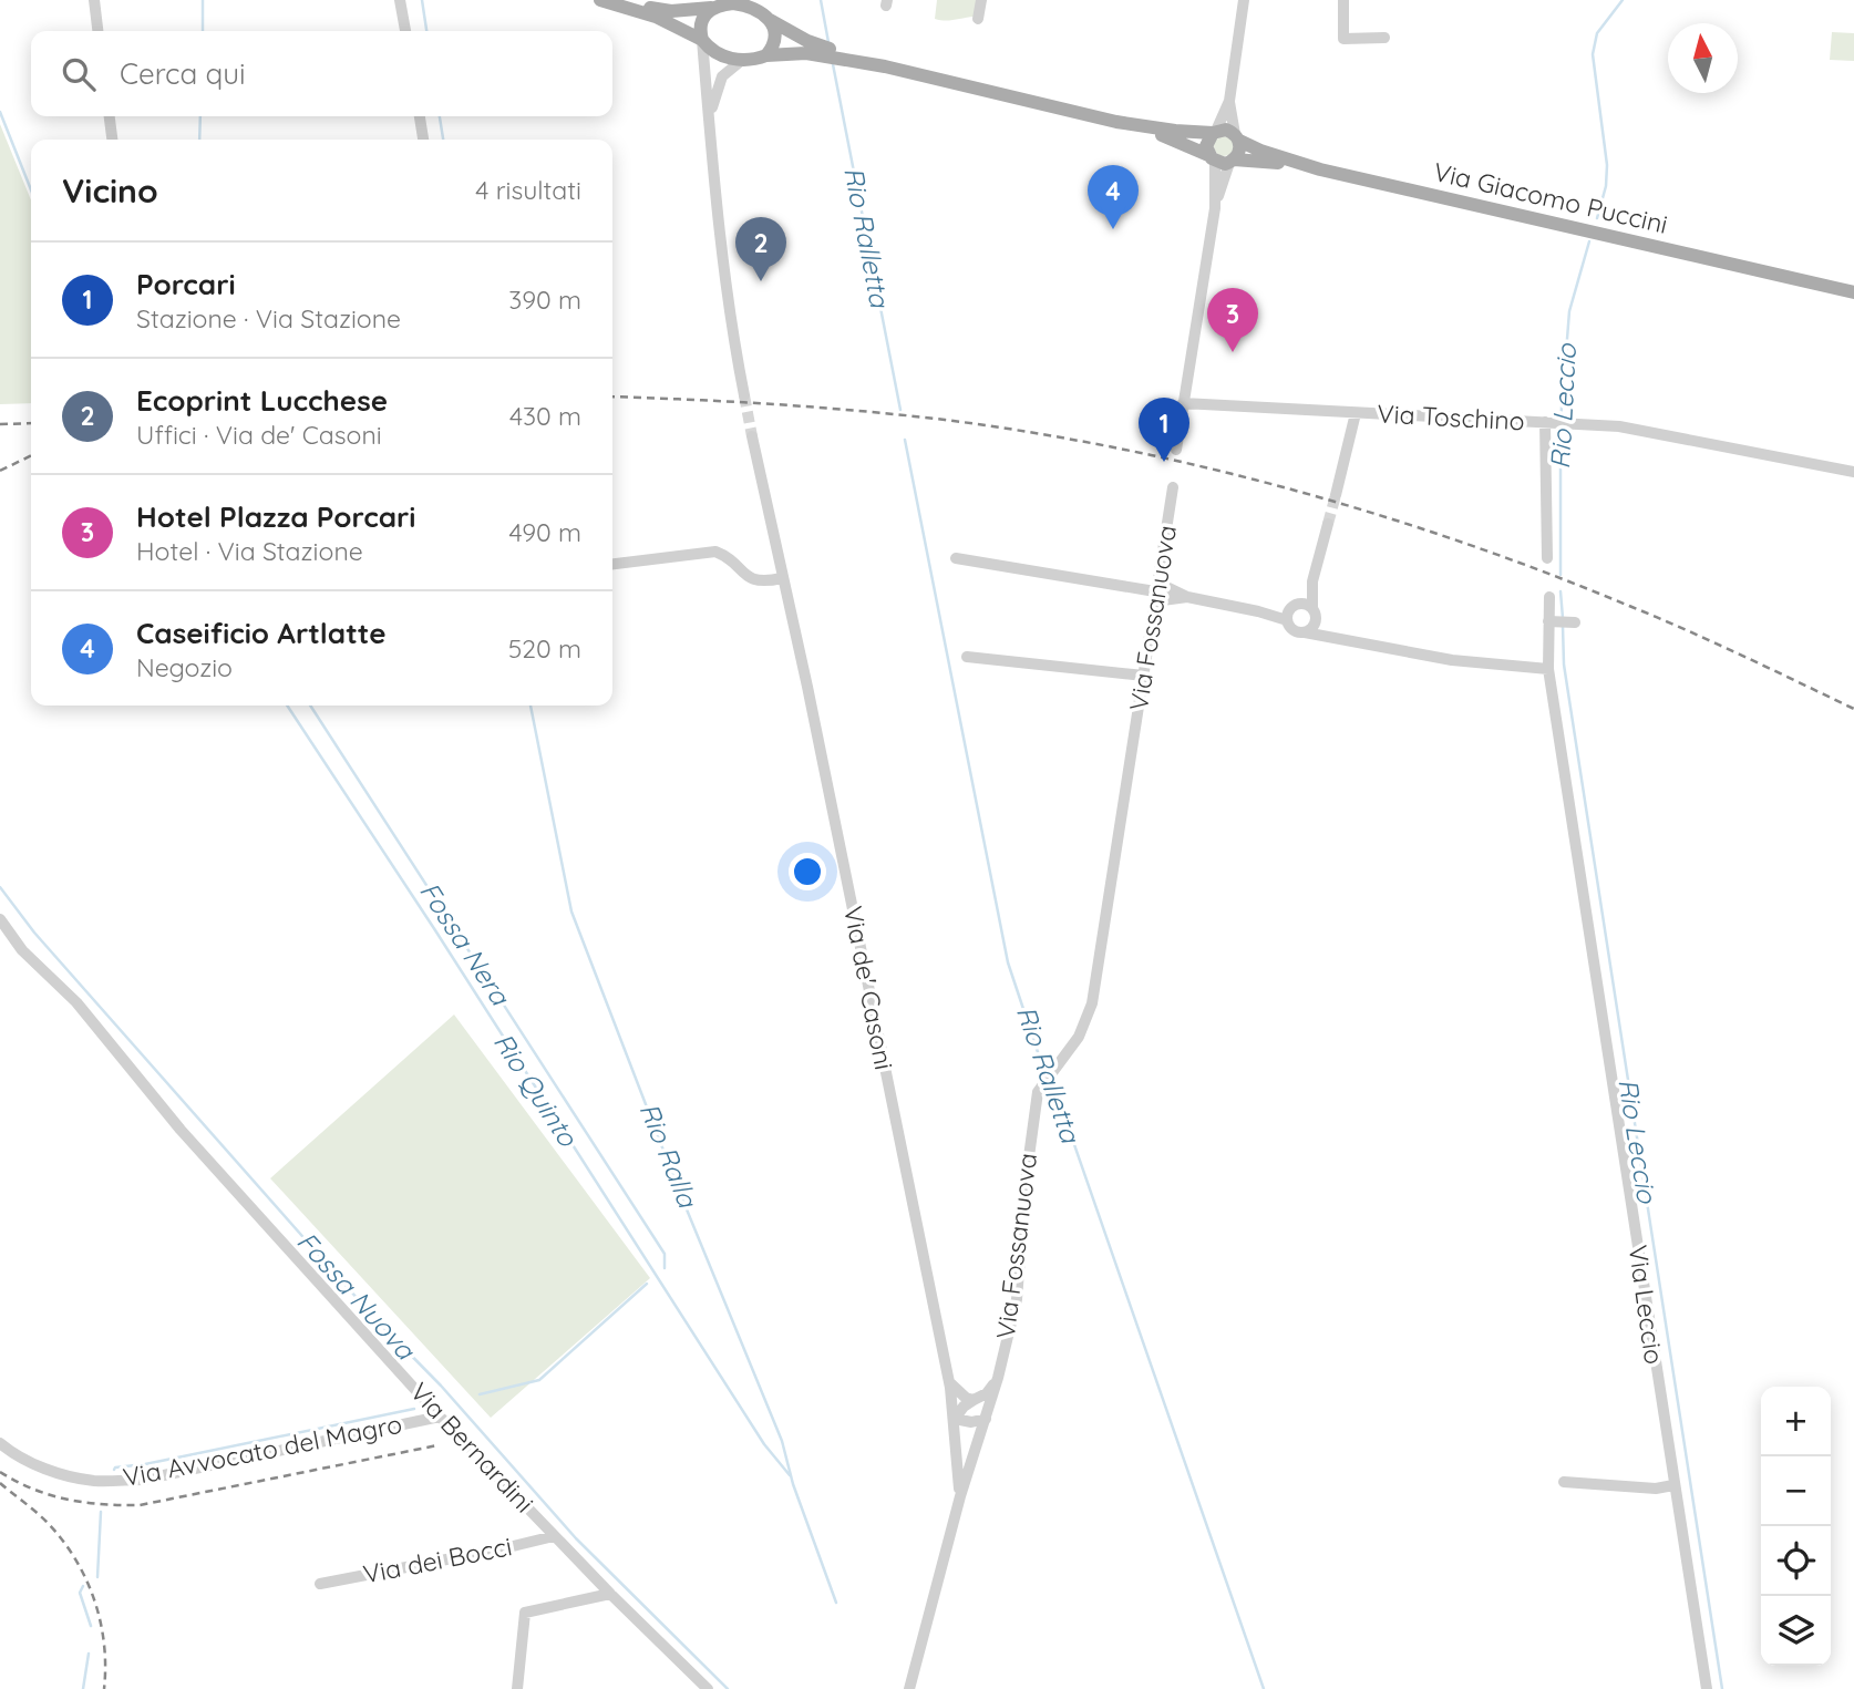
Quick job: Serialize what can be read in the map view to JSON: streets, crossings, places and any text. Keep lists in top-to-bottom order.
{
  "streets": {
    "main road": ["Via Giacomo Puccini"],
    "street": [
      "Via Toschino",
      "Via Fossanuova",
      "Via de' Casoni",
      "Via Leccio",
      "Via Bernardini",
      "Via Avvocato del Magro",
      "Via dei Bocci"
    ]
  },
  "crossings": [
    ["Via Fossanuova", "Via de' Casoni"],
    ["Via Bernardini", "Via Avvocato del Magro"],
    ["Via Bernardini", "Via dei Bocci"]
  ],
  "water": [
    "Rio Ralletta",
    "Rio Leccio",
    "Fossa Nera",
    "Rio Quinto",
    "Rio Ralla",
    "Fossa Nuova"
  ],
  "north": "top",
  "page": {
    "search": "Cerca qui",
    "heading": ["Vicino", "4 risultati"],
    "pins": [
      "4",
      "2",
      "3",
      "1"
    ],
    "list": [
      {
        "mark": "1",
        "name": "Porcari",
        "note": "Stazione · Via Stazione",
        "value": "390 m"
      },
      {
        "mark": "2",
        "name": "Ecoprint Lucchese",
        "note": "Uffici · Via de' Casoni",
        "value": "430 m"
      },
      {
        "mark": "3",
        "name": "Hotel Plazza Porcari",
        "note": "Hotel · Via Stazione",
        "value": "490 m"
      },
      {
        "mark": "4",
        "name": "Caseificio Artlatte",
        "note": "Negozio",
        "value": "520 m"
      }
    ],
    "map_buttons": ["+", "−"]
  }
}
